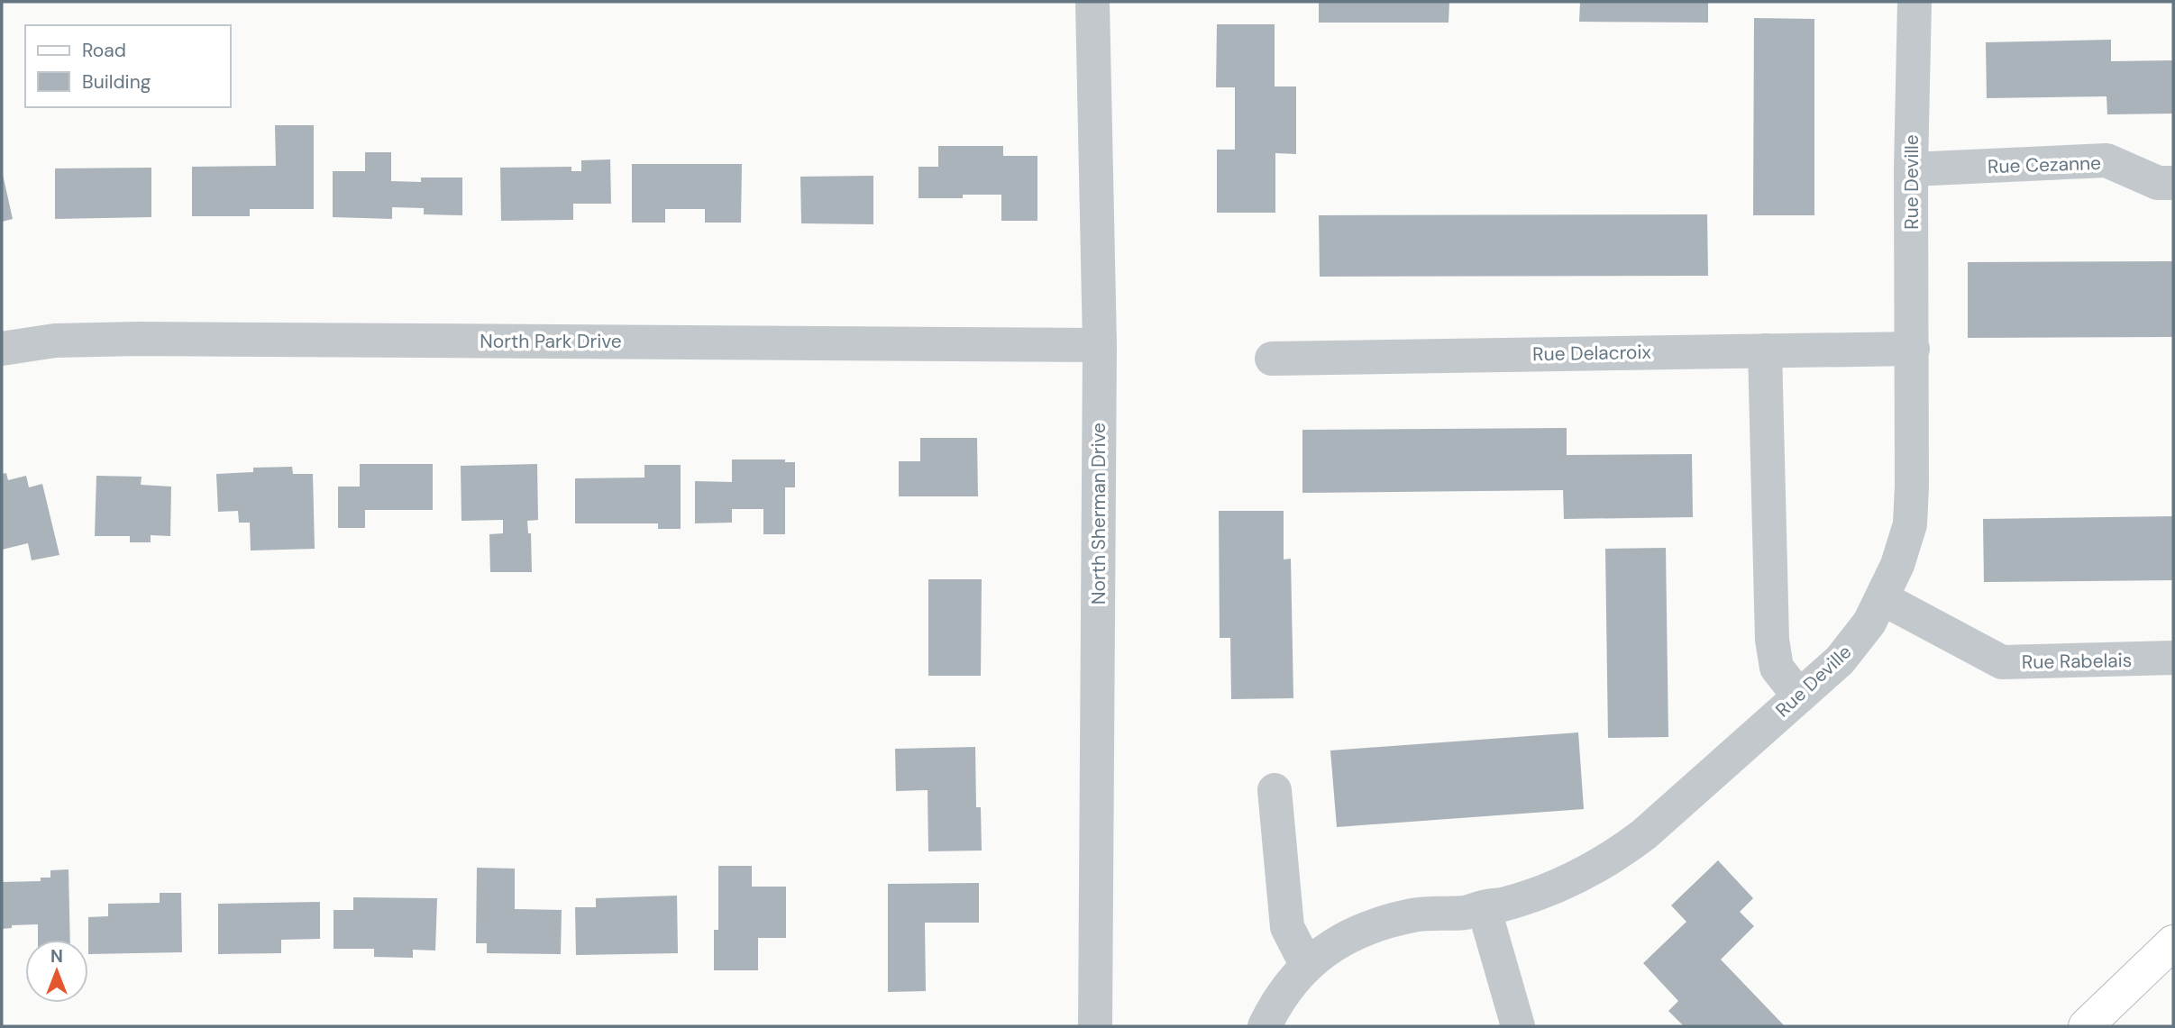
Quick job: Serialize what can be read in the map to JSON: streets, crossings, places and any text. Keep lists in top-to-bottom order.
{
  "streets": {
    "street": [
      "Rue Cezanne",
      "Rue Deville",
      "North Park Drive",
      "Rue Delacroix",
      "North Sherman Drive",
      "Rue Rabelais"
    ]
  },
  "crossings": [
    ["Rue Cezanne", "Rue Deville"],
    ["Rue Deville", "Rue Delacroix"],
    ["Rue Deville", "Rue Rabelais"],
    ["North Park Drive", "North Sherman Drive"]
  ],
  "legend": ["Road", "Building"],
  "north": "top"
}
